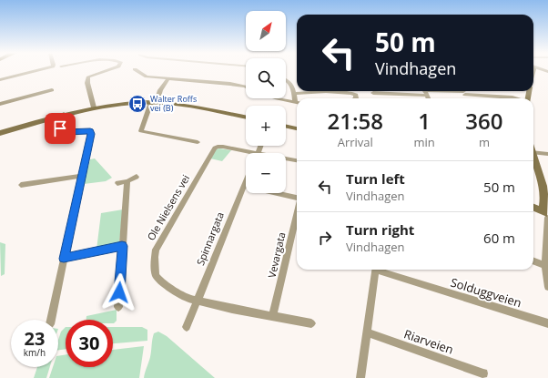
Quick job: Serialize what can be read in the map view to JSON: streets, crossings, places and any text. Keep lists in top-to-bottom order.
{
  "streets": {
    "street": [
      "Ole Nielsens vei",
      "Spinnargata",
      "Vevargata",
      "Solduggveien",
      "Riarveien"
    ]
  },
  "crossings": [
    ["Ole Nielsens vei", "Spinnargata"]
  ],
  "places": {
    "bus stop": ["Walter Roffs vei (B)"]
  },
  "north": "top right",
  "page": {
    "map_buttons": ["+", "−"],
    "turn": ["50 m", "Vindhagen"],
    "eta": [
      "21:58",
      "Arrival",
      "1",
      "min",
      "360",
      "m"
    ],
    "list": [
      {
        "name": "Turn left",
        "note": "Vindhagen",
        "value": "50 m"
      },
      {
        "name": "Turn right",
        "note": "Vindhagen",
        "value": "60 m"
      }
    ],
    "speed": "23 km/h",
    "limit": "30"
  }
}
